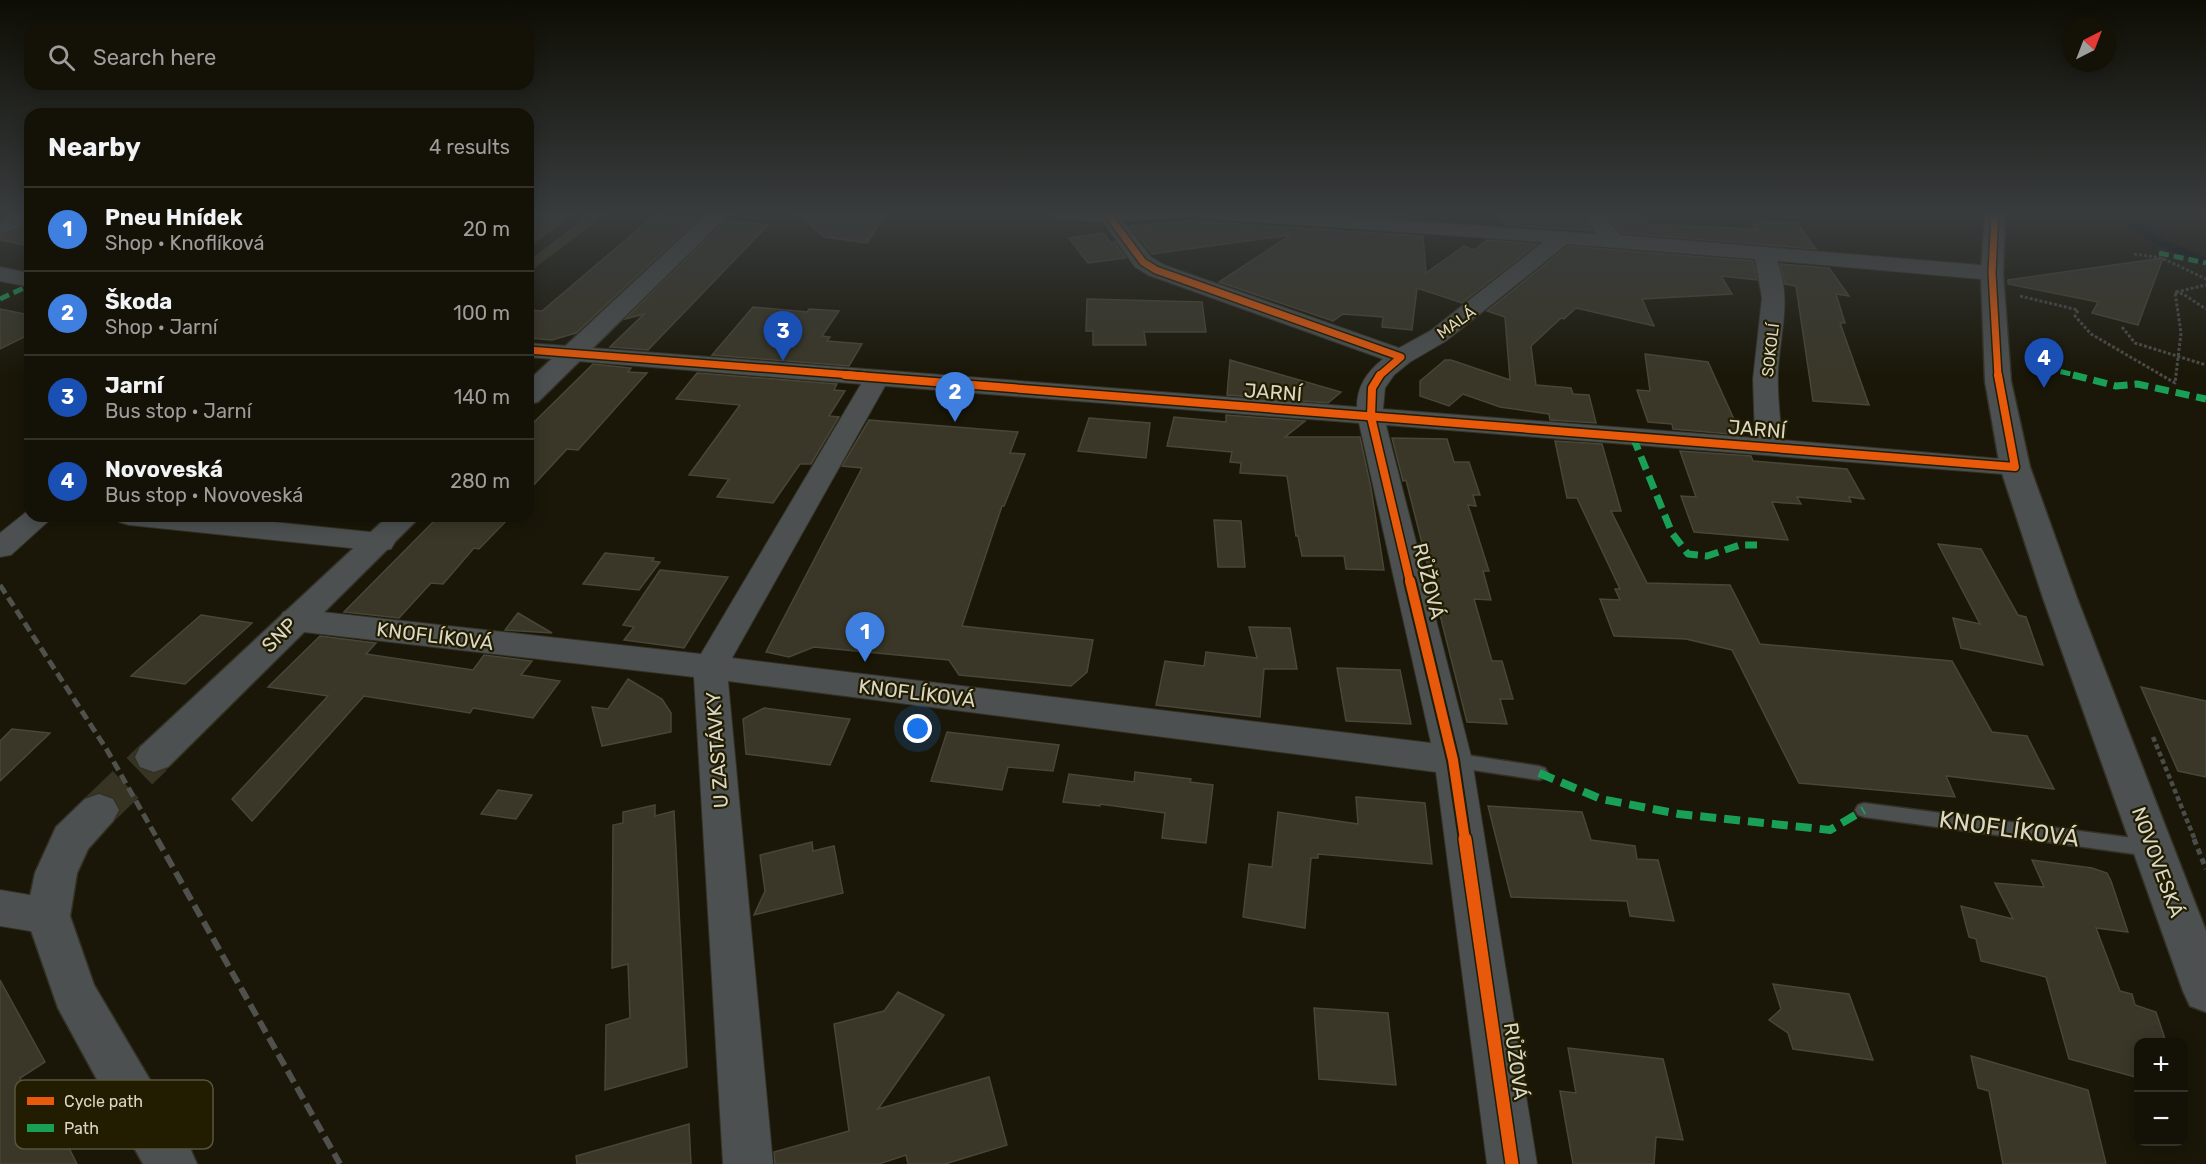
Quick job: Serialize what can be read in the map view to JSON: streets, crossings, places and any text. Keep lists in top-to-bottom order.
{
  "streets": {
    "street": [
      "MALÁ",
      "SOKOLÍ",
      "JARNÍ",
      "RŮŽOVÁ",
      "SNP",
      "KNOFLÍKOVÁ",
      "U ZASTÁVKY",
      "NOVOVESKÁ"
    ]
  },
  "crossings": [
    ["MALÁ", "RŮŽOVÁ"],
    ["SOKOLÍ", "JARNÍ"],
    ["JARNÍ", "RŮŽOVÁ"],
    ["JARNÍ", "U ZASTÁVKY"],
    ["JARNÍ", "NOVOVESKÁ"],
    ["RŮŽOVÁ", "KNOFLÍKOVÁ"],
    ["SNP", "KNOFLÍKOVÁ"],
    ["KNOFLÍKOVÁ", "U ZASTÁVKY"],
    ["KNOFLÍKOVÁ", "NOVOVESKÁ"]
  ],
  "legend": ["Cycle path", "Path"],
  "north": "top right",
  "page": {
    "search": "Search here",
    "heading": ["Nearby", "4 results"],
    "list": [
      {
        "mark": "1",
        "name": "Pneu Hnídek",
        "note": "Shop · Knoflíková",
        "value": "20 m"
      },
      {
        "mark": "2",
        "name": "Škoda",
        "note": "Shop · Jarní",
        "value": "100 m"
      },
      {
        "mark": "3",
        "name": "Jarní",
        "note": "Bus stop · Jarní",
        "value": "140 m"
      },
      {
        "mark": "4",
        "name": "Novoveská",
        "note": "Bus stop · Novoveská",
        "value": "280 m"
      }
    ],
    "pins": [
      "3",
      "4",
      "2",
      "1"
    ],
    "map_buttons": ["+", "−"]
  }
}
